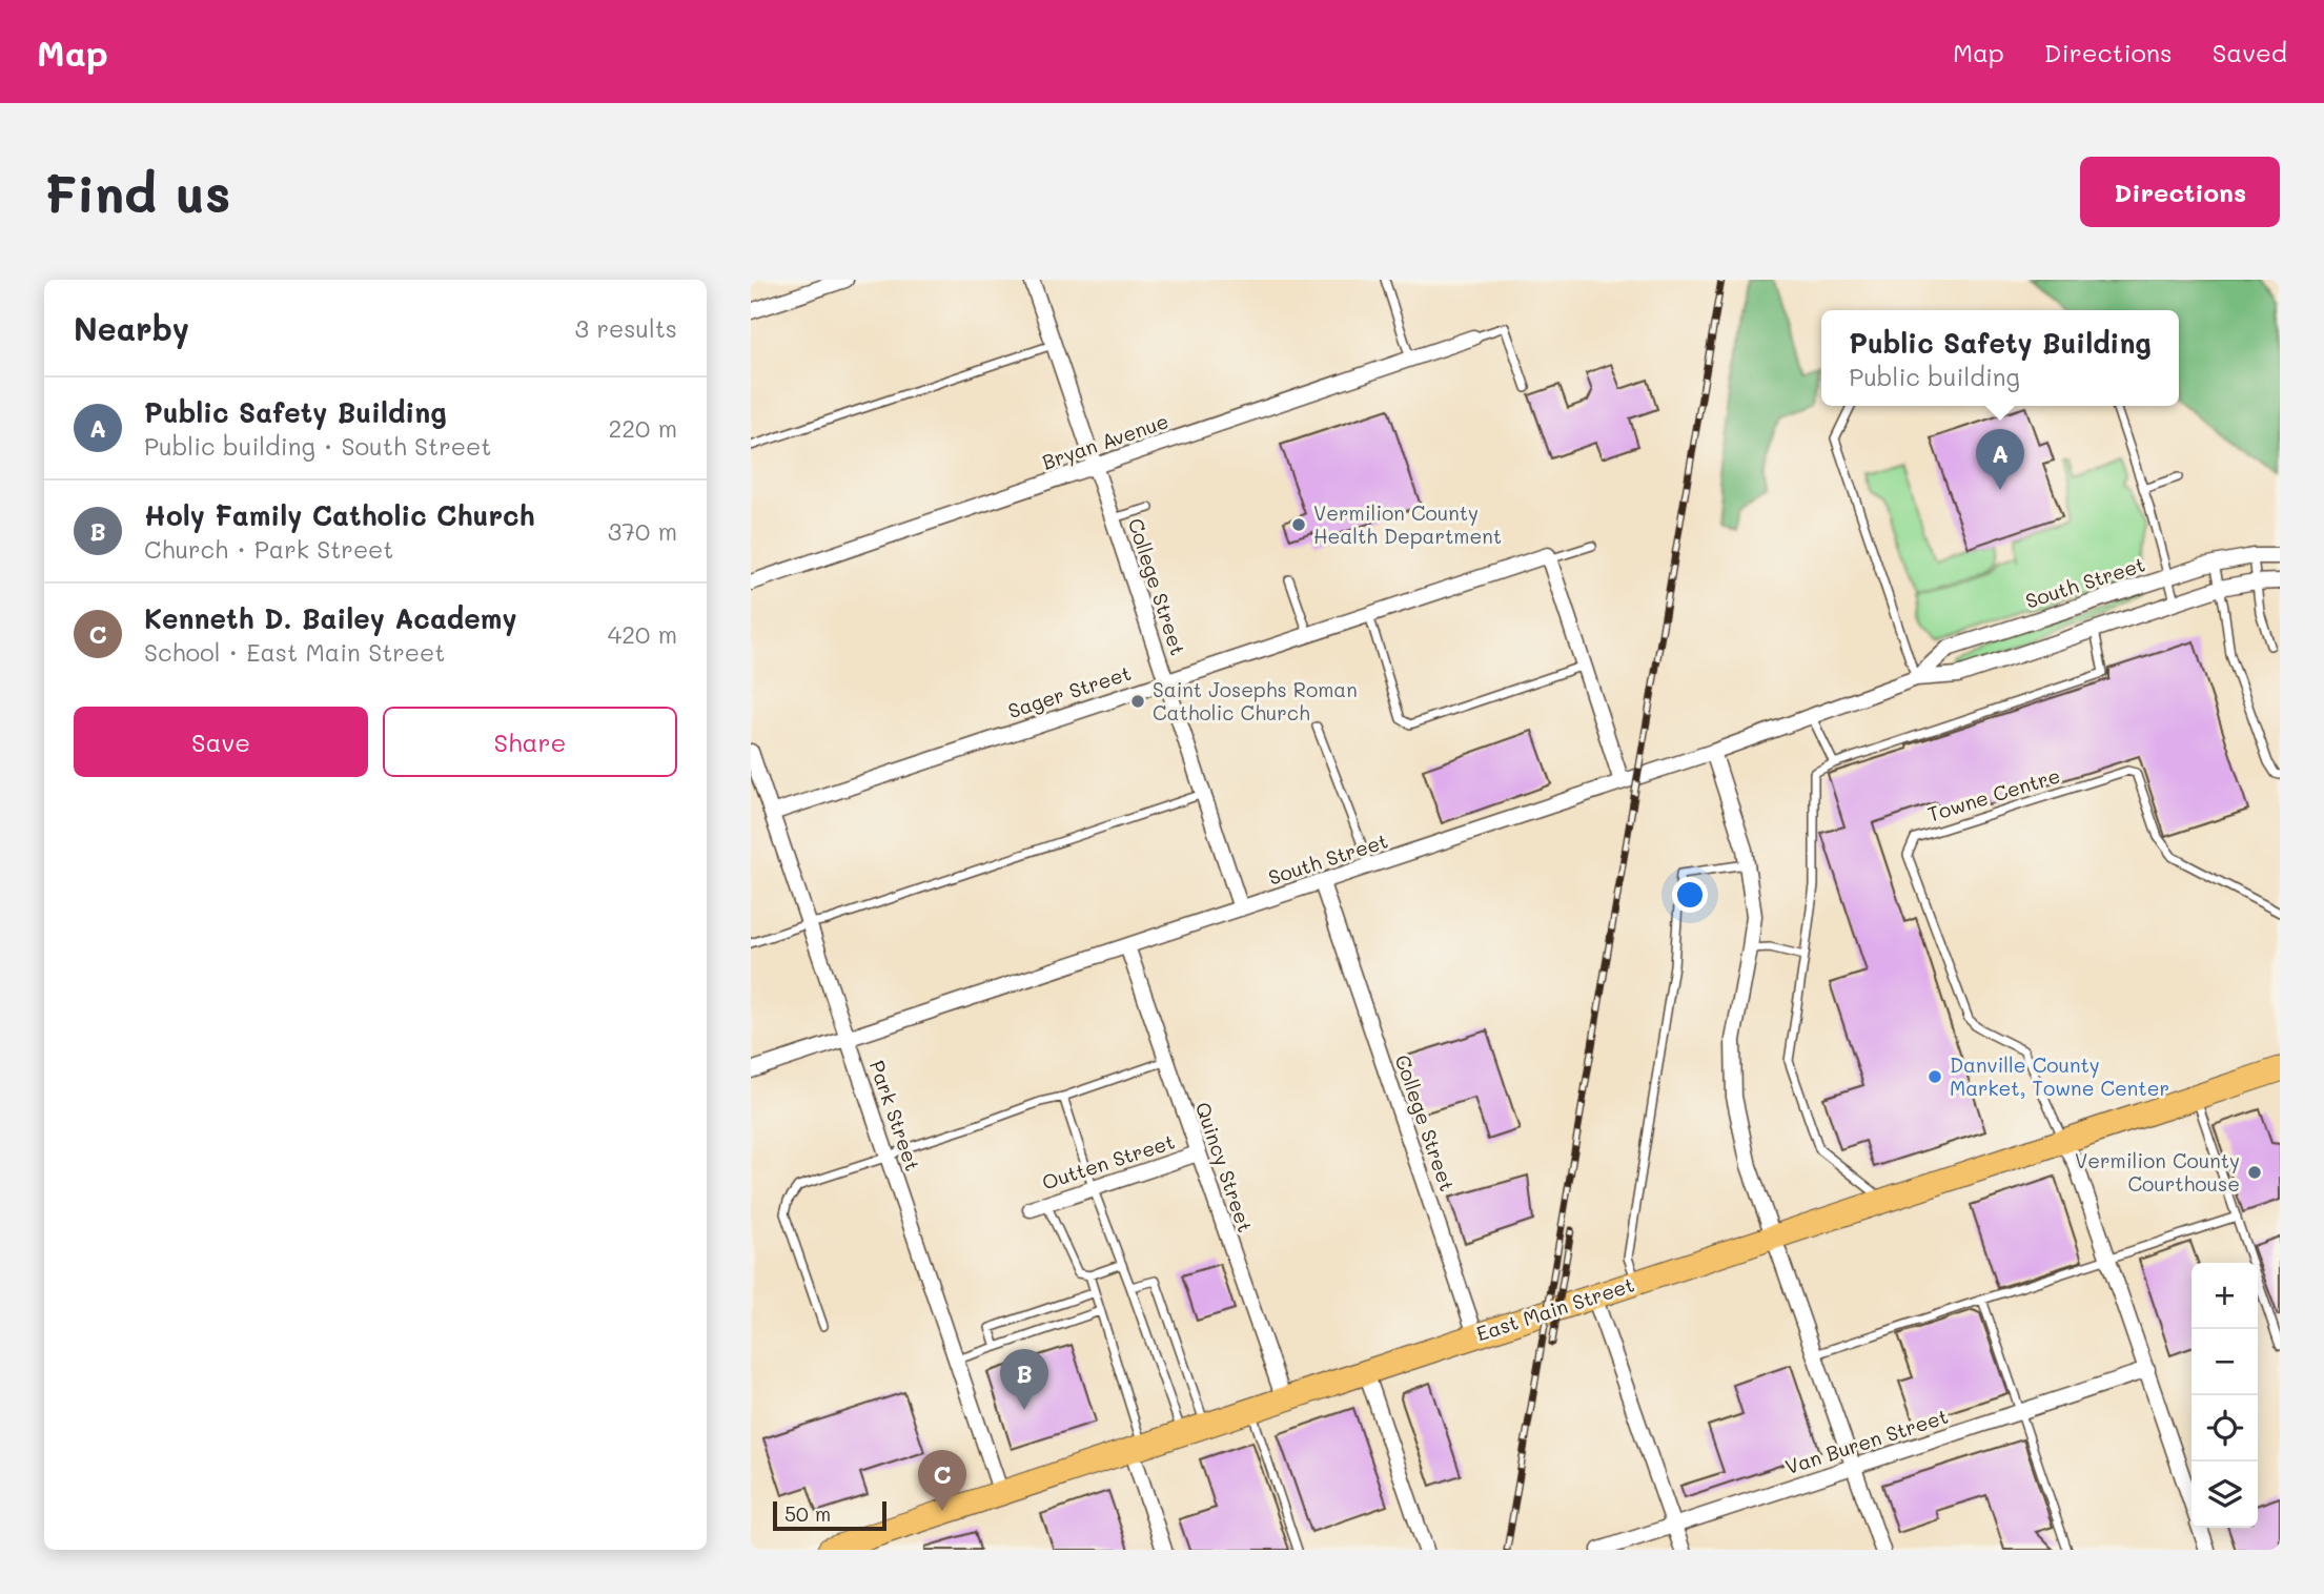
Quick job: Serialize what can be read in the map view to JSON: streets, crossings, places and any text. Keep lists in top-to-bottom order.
{
  "streets": {
    "main road": ["East Main Street"],
    "street": [
      "Bryan Avenue",
      "South Street",
      "College Street",
      "Sager Street",
      "Park Street",
      "Outten Street",
      "Quincy Street",
      "Van Buren Street"
    ],
    "lane": ["Towne Centre"]
  },
  "crossings": [
    ["Bryan Avenue", "College Street"],
    ["South Street", "College Street"],
    ["South Street", "Park Street"],
    ["South Street", "Quincy Street"],
    ["College Street", "Sager Street"],
    ["College Street", "East Main Street"],
    ["Sager Street", "Park Street"],
    ["Towne Centre", "East Main Street"],
    ["Park Street", "East Main Street"],
    ["Outten Street", "Quincy Street"],
    ["Quincy Street", "East Main Street"]
  ],
  "places": [
    "Vermilion County Health Department",
    "Saint Josephs Roman Catholic Church",
    "Danville County Market, Towne Center",
    "Vermilion County Courthouse"
  ],
  "scale_bar": "50 m",
  "page": {
    "header": "Map",
    "nav": ["Map", "Directions", "Saved"],
    "buttons": [
      "Directions",
      ["Save", "Share"]
    ],
    "title": "Find us",
    "heading": ["Nearby", "3 results"],
    "popup": ["Public Safety Building", "Public building"],
    "list": [
      {
        "mark": "A",
        "name": "Public Safety Building",
        "note": "Public building · South Street",
        "value": "220 m"
      },
      {
        "mark": "B",
        "name": "Holy Family Catholic Church",
        "note": "Church · Park Street",
        "value": "370 m"
      },
      {
        "mark": "C",
        "name": "Kenneth D. Bailey Academy",
        "note": "School · East Main Street",
        "value": "420 m"
      }
    ],
    "pins": ["A", "B", "C"],
    "map_buttons": ["+", "−"],
    "scale": "50 m"
  }
}
